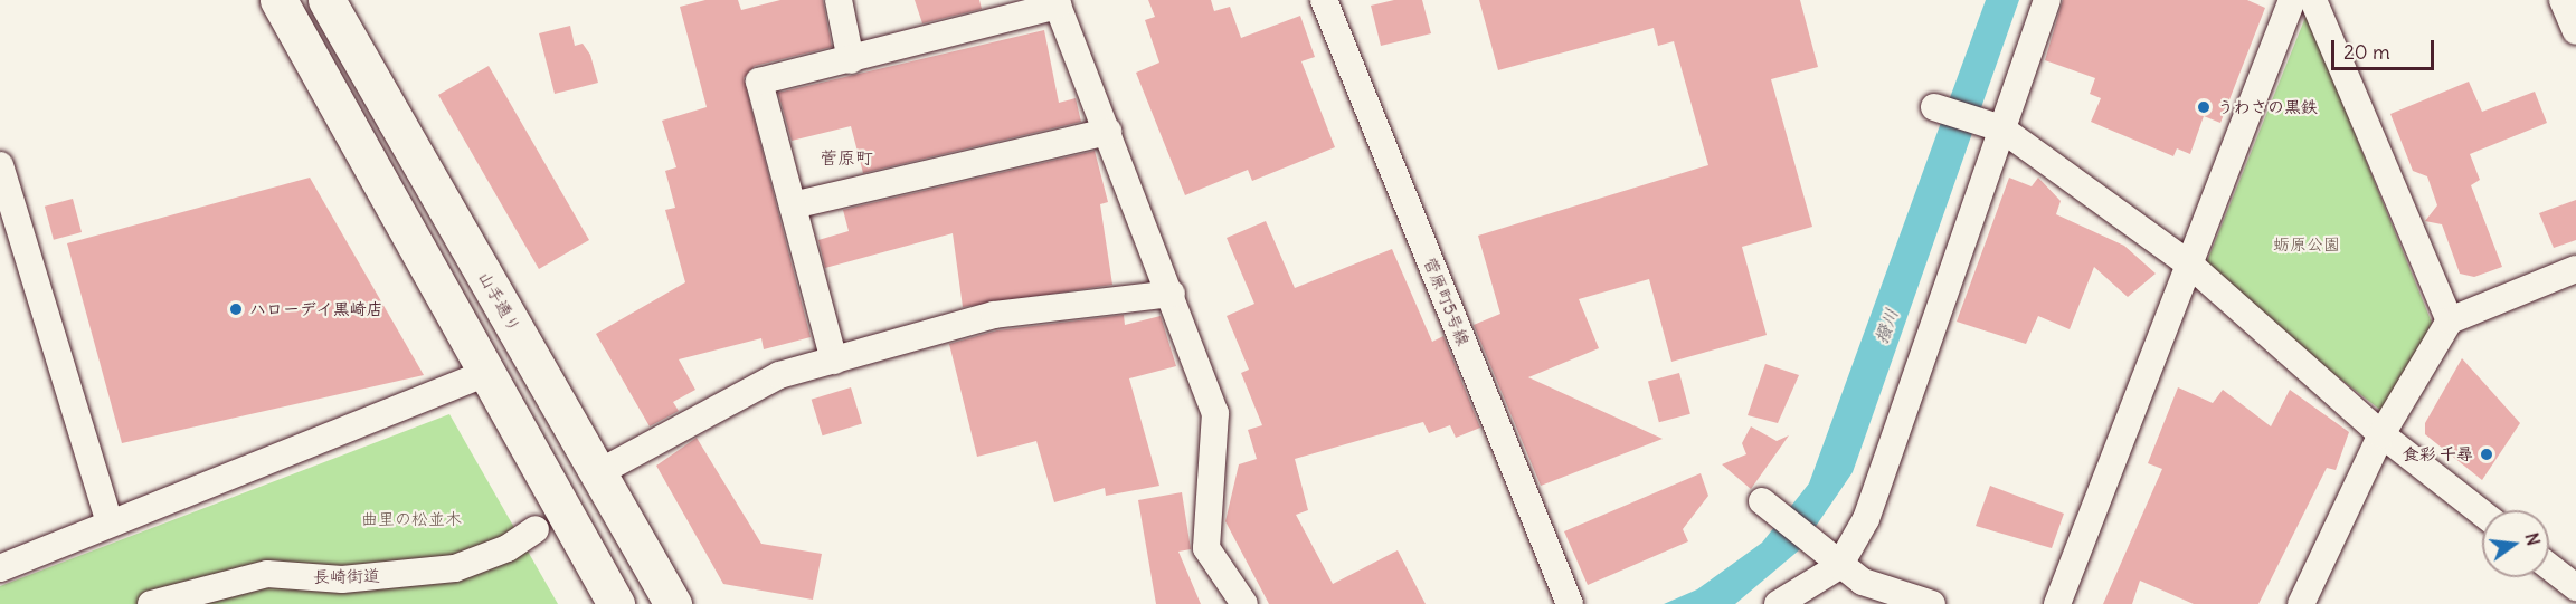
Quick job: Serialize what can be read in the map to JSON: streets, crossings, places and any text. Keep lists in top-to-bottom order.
{
  "streets": {
    "street": ["山手通り", "菅原町5号線", "長崎街道"]
  },
  "districts": ["菅原町"],
  "water": ["撥川"],
  "parks": ["蛎原公園", "曲里の松並木"],
  "places": ["うわさの黒鉄", "ハローデイ黒崎店", "食彩 千尋"],
  "scale_bar": "20 m",
  "north": "right"
}
